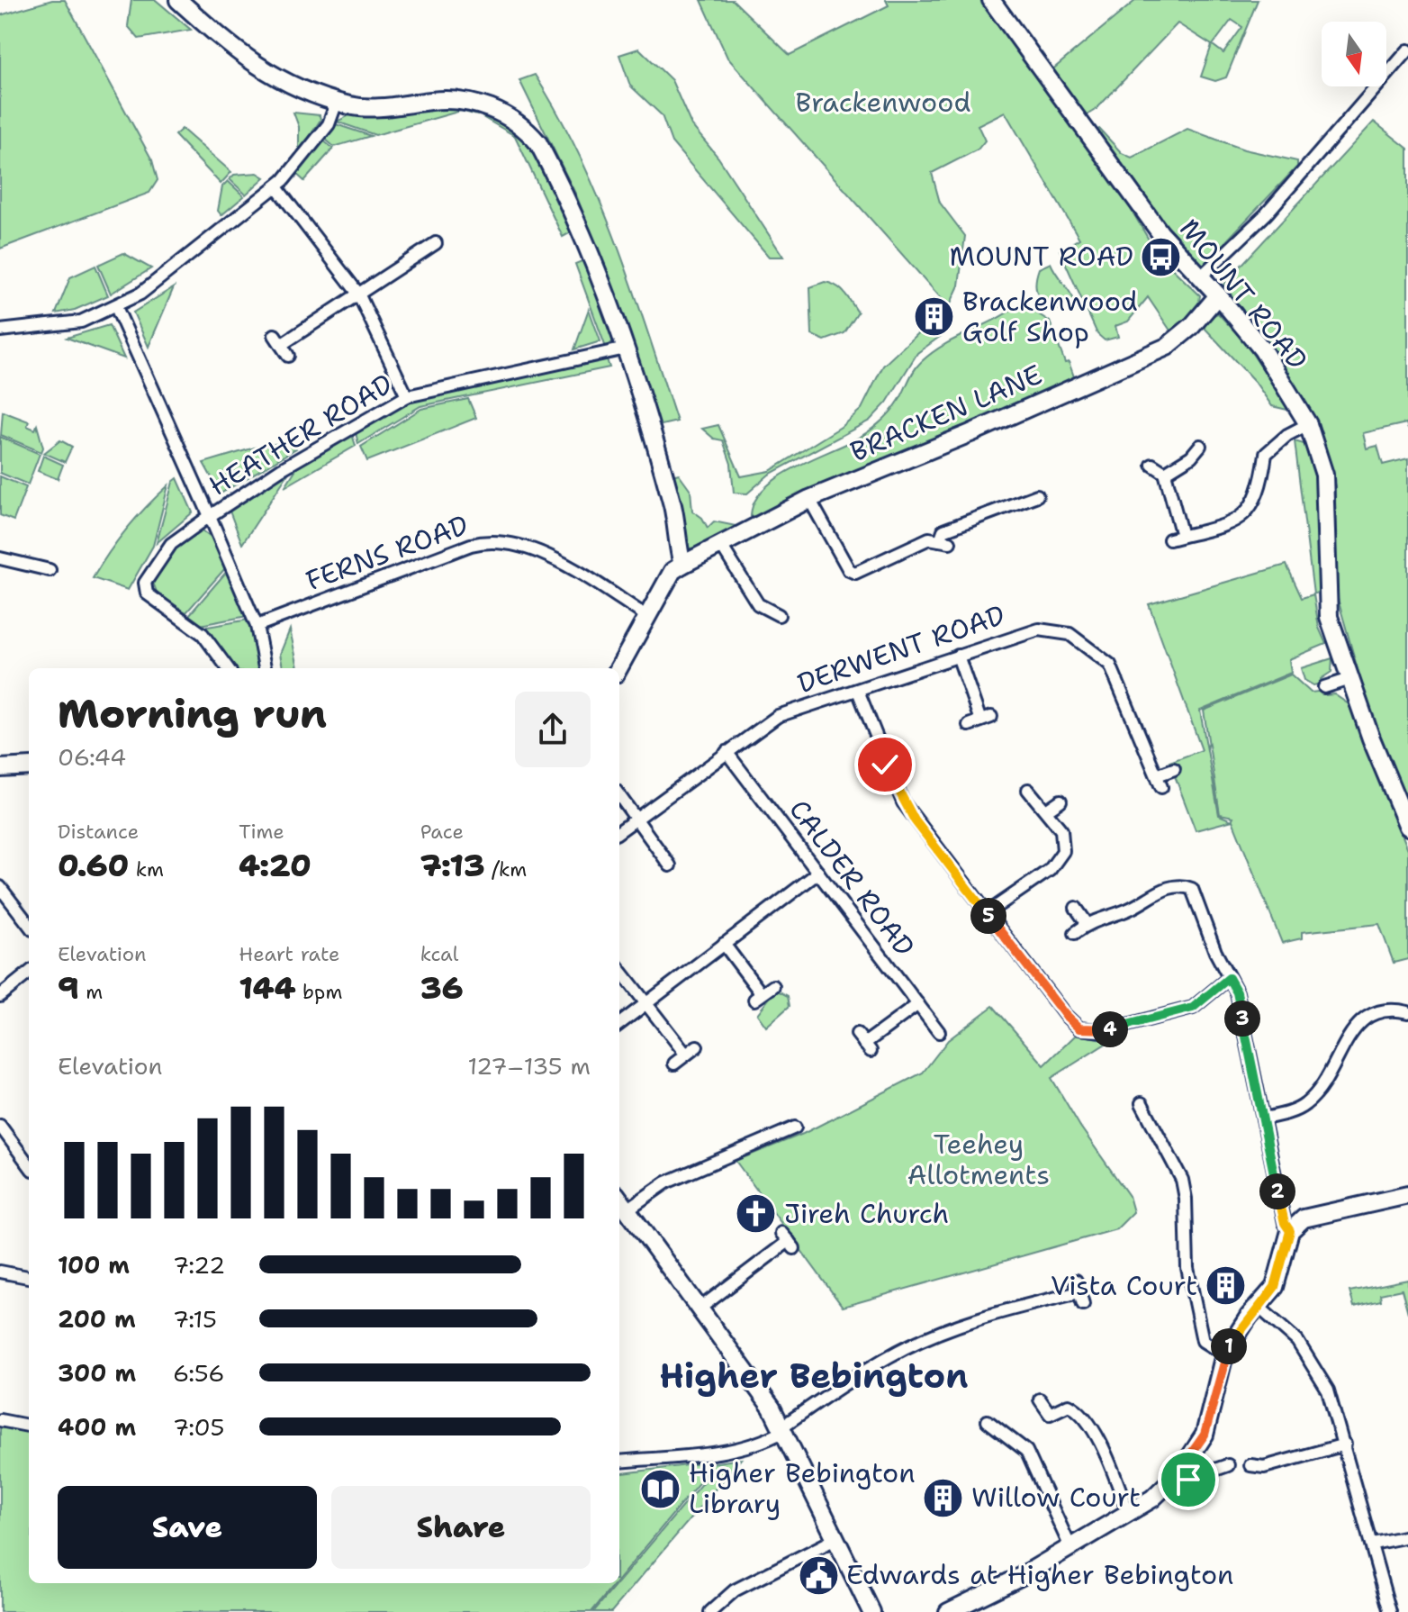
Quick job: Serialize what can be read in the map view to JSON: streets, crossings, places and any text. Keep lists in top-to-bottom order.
{
  "streets": {
    "street": [
      "MOUNT ROAD",
      "BRACKEN LANE",
      "HEATHER ROAD",
      "FERNS ROAD",
      "DERWENT ROAD",
      "CALDER ROAD"
    ]
  },
  "crossings": [
    ["MOUNT ROAD", "BRACKEN LANE"],
    ["DERWENT ROAD", "CALDER ROAD"]
  ],
  "districts": ["Higher Bebington"],
  "parks": ["Brackenwood", "Teehey Allotments"],
  "places": {
    "bus stop": ["MOUNT ROAD"],
    "building": ["Brackenwood Golf Shop", "Vista Court", "Willow Court"],
    "church": ["Jireh Church"],
    "library": ["Higher Bebington Library"],
    "public building": ["Edwards at Higher Bebington"]
  },
  "north": "bottom",
  "page": {
    "heading": ["Morning run", "06:44"],
    "stats": [
      ["Distance", "0.60 km"],
      ["Time", "4:20"],
      ["Pace", "7:13 /km"],
      ["Elevation", "9 m"],
      ["Heart rate", "144 bpm"],
      ["kcal", "36"]
    ],
    "pins": [
      "5",
      "3",
      "4",
      "2",
      "1"
    ],
    "chart": ["Elevation", "127–135 m"],
    "list": [
      {
        "name": "100 m",
        "note": "7:22"
      },
      {
        "name": "200 m",
        "note": "7:15"
      },
      {
        "name": "300 m",
        "note": "6:56"
      },
      {
        "name": "400 m",
        "note": "7:05"
      }
    ],
    "buttons": ["Save", "Share"]
  }
}
